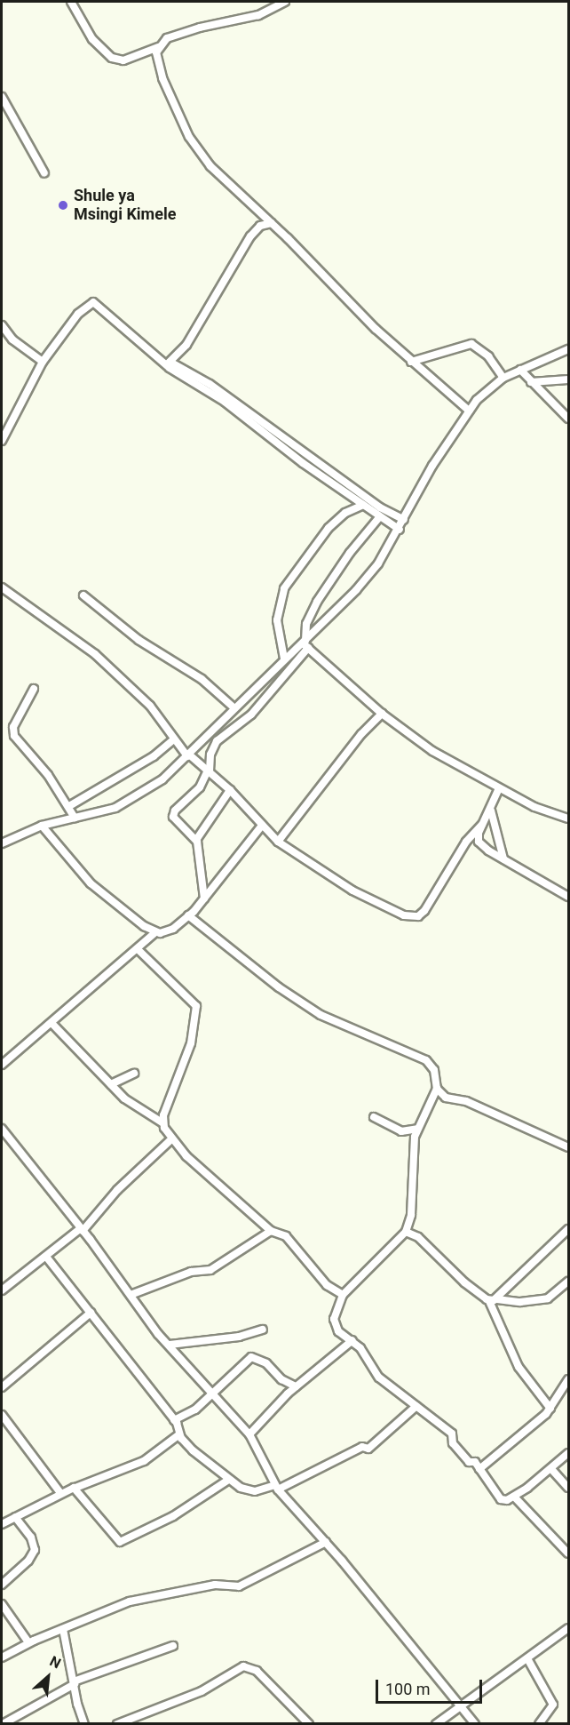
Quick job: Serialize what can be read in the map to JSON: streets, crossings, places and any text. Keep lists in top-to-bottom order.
{
  "places": ["Shule ya Msingi Kimele"],
  "scale_bar": "100 m",
  "north": "top right"
}
